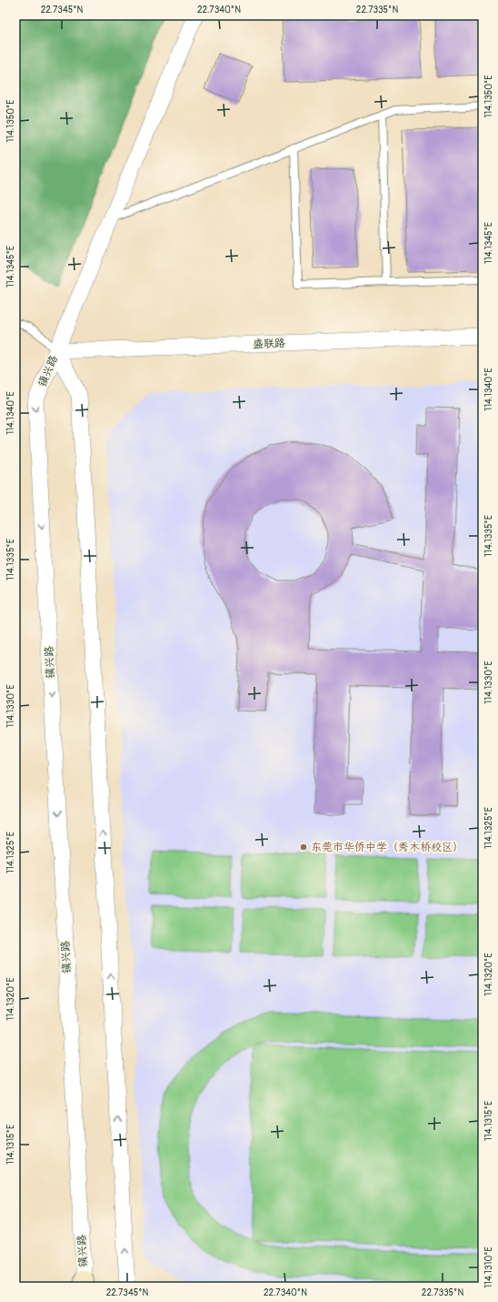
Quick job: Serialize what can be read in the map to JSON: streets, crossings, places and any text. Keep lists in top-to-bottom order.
{
  "streets": {
    "street": ["盛联路", "镇兴路"]
  },
  "crossings": [
    ["盛联路", "镇兴路"]
  ],
  "places": ["东莞市华侨中学（秀木桥校区）"],
  "coordinates": [
    "22.7345°N",
    "22.7340°N",
    "22.7335°N",
    "114.1350°E",
    "114.1345°E",
    "114.1340°E",
    "114.1335°E",
    "114.1330°E",
    "114.1325°E",
    "114.1320°E",
    "114.1315°E",
    "114.1310°E"
  ]
}
